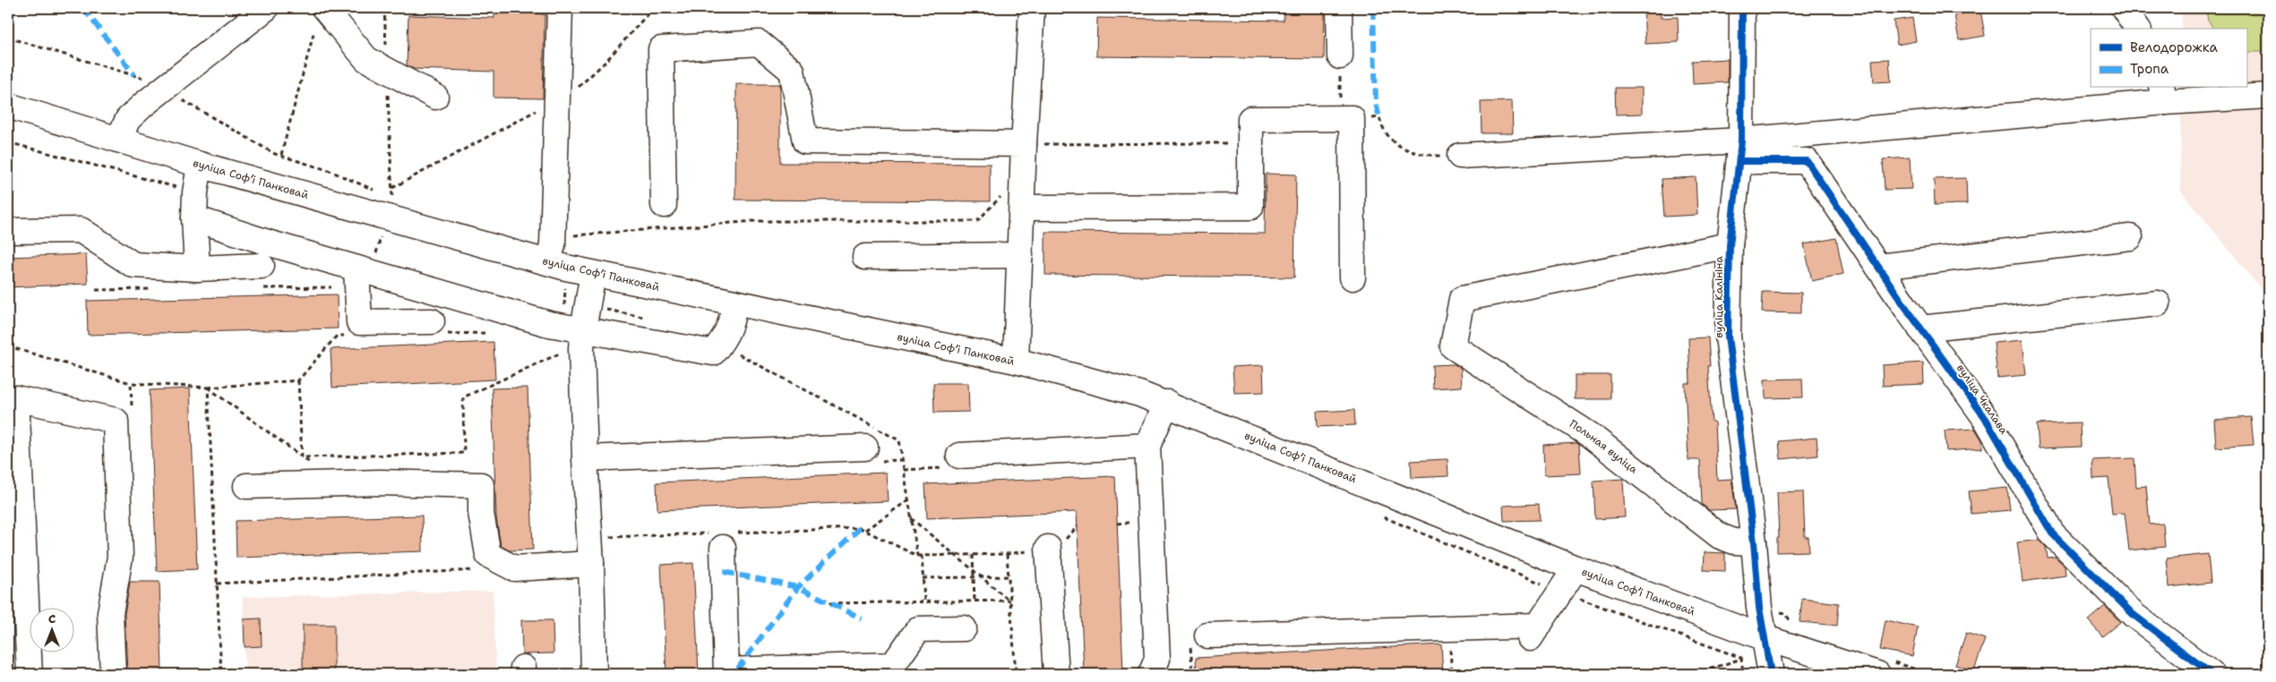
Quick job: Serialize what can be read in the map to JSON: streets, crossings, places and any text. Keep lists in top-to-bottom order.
{
  "streets": {
    "main road": [
      "вуліца Софʼі Панковай",
      "вуліца Калініна",
      "вуліца Чкалава",
      "Польная вуліца"
    ]
  },
  "crossings": [
    ["вуліца Софʼі Панковай", "вуліца Калініна"],
    ["вуліца Калініна", "вуліца Чкалава"],
    ["вуліца Калініна", "Польная вуліца"]
  ],
  "legend": ["Велодорожка", "Тропа"],
  "north": "top"
}
